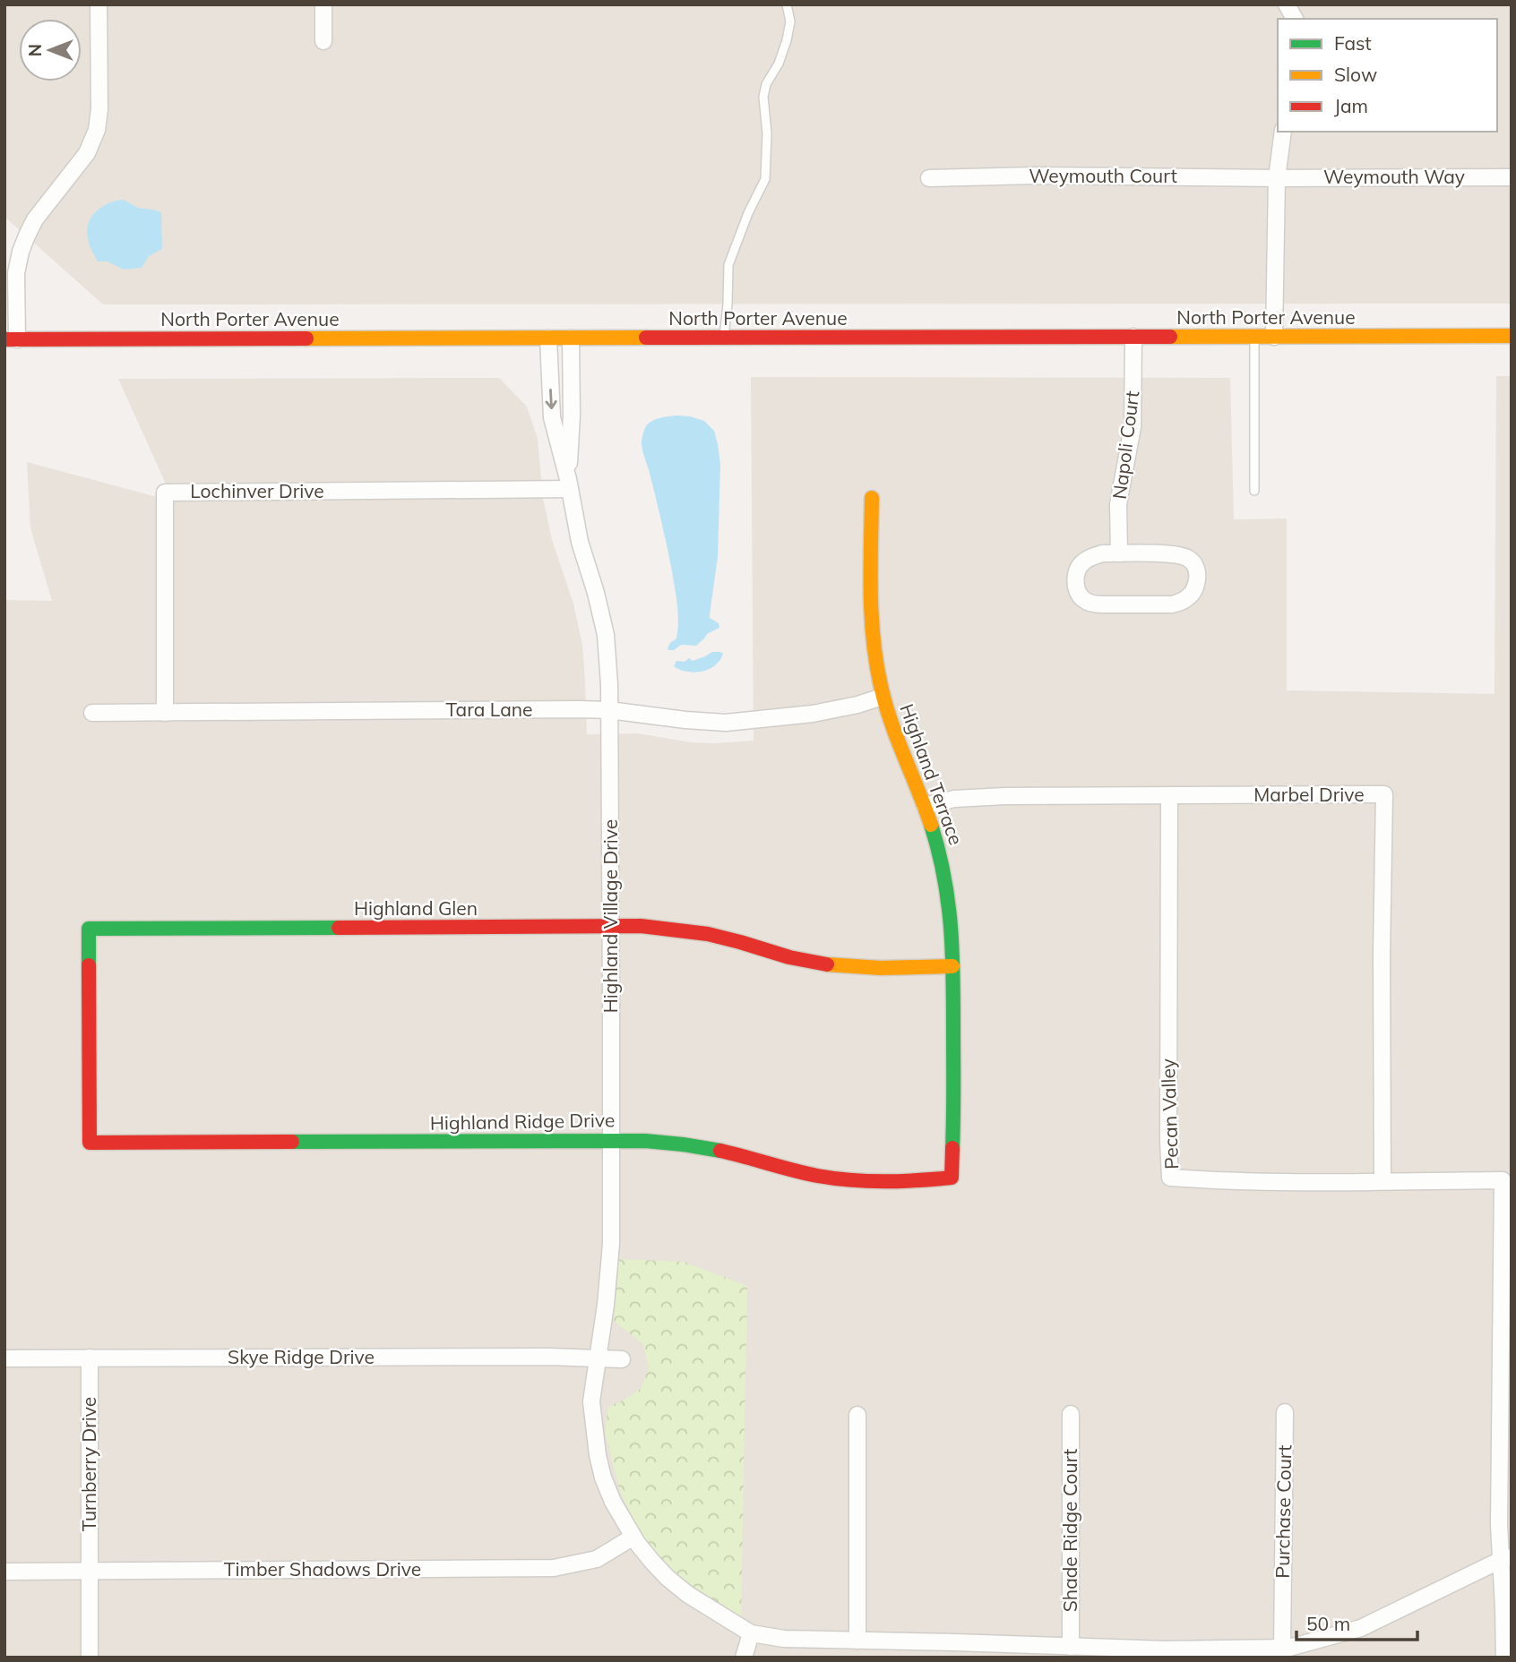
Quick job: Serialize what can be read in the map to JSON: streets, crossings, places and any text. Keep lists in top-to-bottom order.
{
  "streets": {
    "street": [
      "Weymouth Court",
      "Weymouth Way",
      "North Porter Avenue",
      "Napoli Court",
      "Lochinver Drive",
      "Tara Lane",
      "Highland Terrace",
      "Marbel Drive",
      "Highland Glen",
      "Highland Village Drive",
      "Pecan Valley",
      "Highland Ridge Drive",
      "Skye Ridge Drive",
      "Turnberry Drive",
      "Purchase Court",
      "Shade Ridge Court",
      "Timber Shadows Drive"
    ]
  },
  "crossings": [
    ["Weymouth Court", "Weymouth Way"],
    ["North Porter Avenue", "Napoli Court"],
    ["North Porter Avenue", "Highland Village Drive"],
    ["Lochinver Drive", "Tara Lane"],
    ["Lochinver Drive", "Highland Village Drive"],
    ["Tara Lane", "Highland Terrace"],
    ["Tara Lane", "Highland Village Drive"],
    ["Highland Terrace", "Marbel Drive"],
    ["Highland Terrace", "Highland Glen"],
    ["Highland Terrace", "Highland Ridge Drive"],
    ["Marbel Drive", "Pecan Valley"],
    ["Highland Glen", "Highland Village Drive"],
    ["Highland Glen", "Highland Ridge Drive"],
    ["Highland Village Drive", "Highland Ridge Drive"],
    ["Highland Village Drive", "Skye Ridge Drive"],
    ["Highland Village Drive", "Timber Shadows Drive"],
    ["Skye Ridge Drive", "Turnberry Drive"],
    ["Turnberry Drive", "Timber Shadows Drive"]
  ],
  "legend": ["Fast", "Slow", "Jam"],
  "scale_bar": "50 m",
  "north": "left"
}
